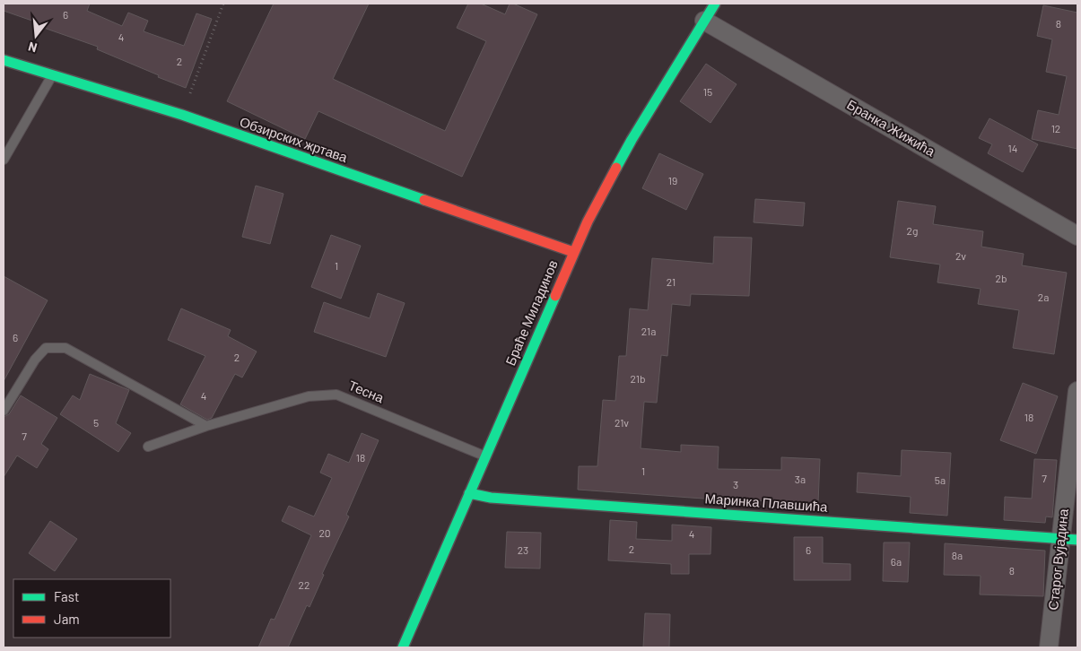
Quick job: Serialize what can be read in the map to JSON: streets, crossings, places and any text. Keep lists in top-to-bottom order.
{
  "streets": {
    "street": [
      "Бранка Жижића",
      "Обзирских жртава",
      "Браће Миладинов",
      "Маринка Плавшића",
      "Старог Вујадина"
    ],
    "lane": ["Тесна"]
  },
  "crossings": [
    ["Бранка Жижића", "Браће Миладинов"],
    ["Обзирских жртава", "Браће Миладинов"],
    ["Браће Миладинов", "Тесна"],
    ["Браће Миладинов", "Маринка Плавшића"],
    ["Маринка Плавшића", "Старог Вујадина"]
  ],
  "house_numbers": [
    "6",
    "8",
    "4",
    "2",
    "15",
    "12",
    "14",
    "19",
    "2g",
    "2v",
    "1",
    "2b",
    "21",
    "2a",
    "21a",
    "6",
    "2",
    "21b",
    "4",
    "18",
    "5",
    "21v",
    "7",
    "18",
    "1",
    "7",
    "3a",
    "5a",
    "3",
    "20",
    "4",
    "2",
    "23",
    "6",
    "8a",
    "6a",
    "8",
    "22"
  ],
  "legend": ["Fast", "Jam"],
  "north": "bottom"
}
